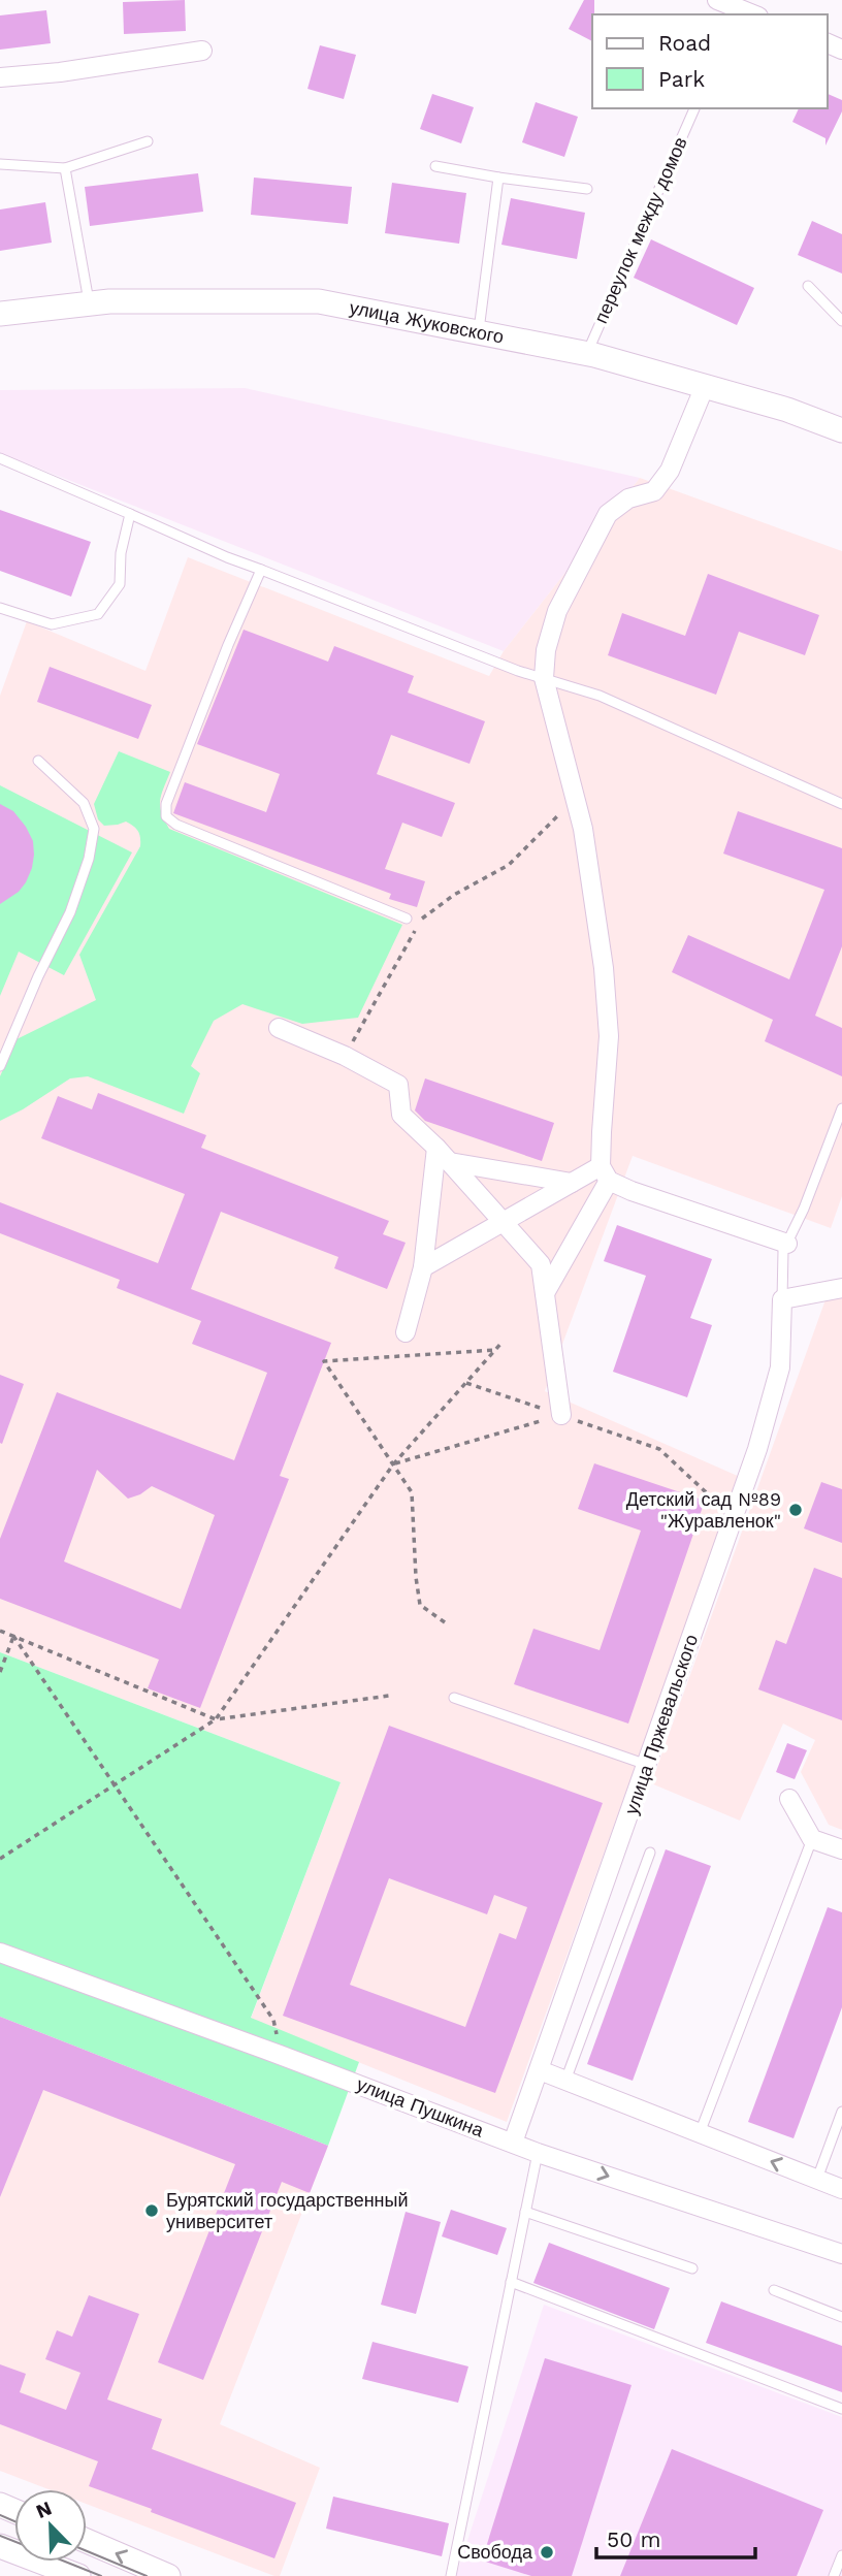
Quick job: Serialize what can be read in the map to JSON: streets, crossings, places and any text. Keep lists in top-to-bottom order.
{
  "streets": {
    "street": ["улица Жуковского", "улица Пржевальского", "улица Пушкина"],
    "lane": ["переулок между домов"]
  },
  "crossings": [
    ["переулок между домов", "улица Жуковского"],
    ["улица Пржевальского", "улица Пушкина"]
  ],
  "places": ["Детский сад №89 \"Журавленок\"", "Бурятский государственный университет", "Свобода"],
  "legend": ["Road", "Park"],
  "scale_bar": "50 m",
  "north": "top left"
}
